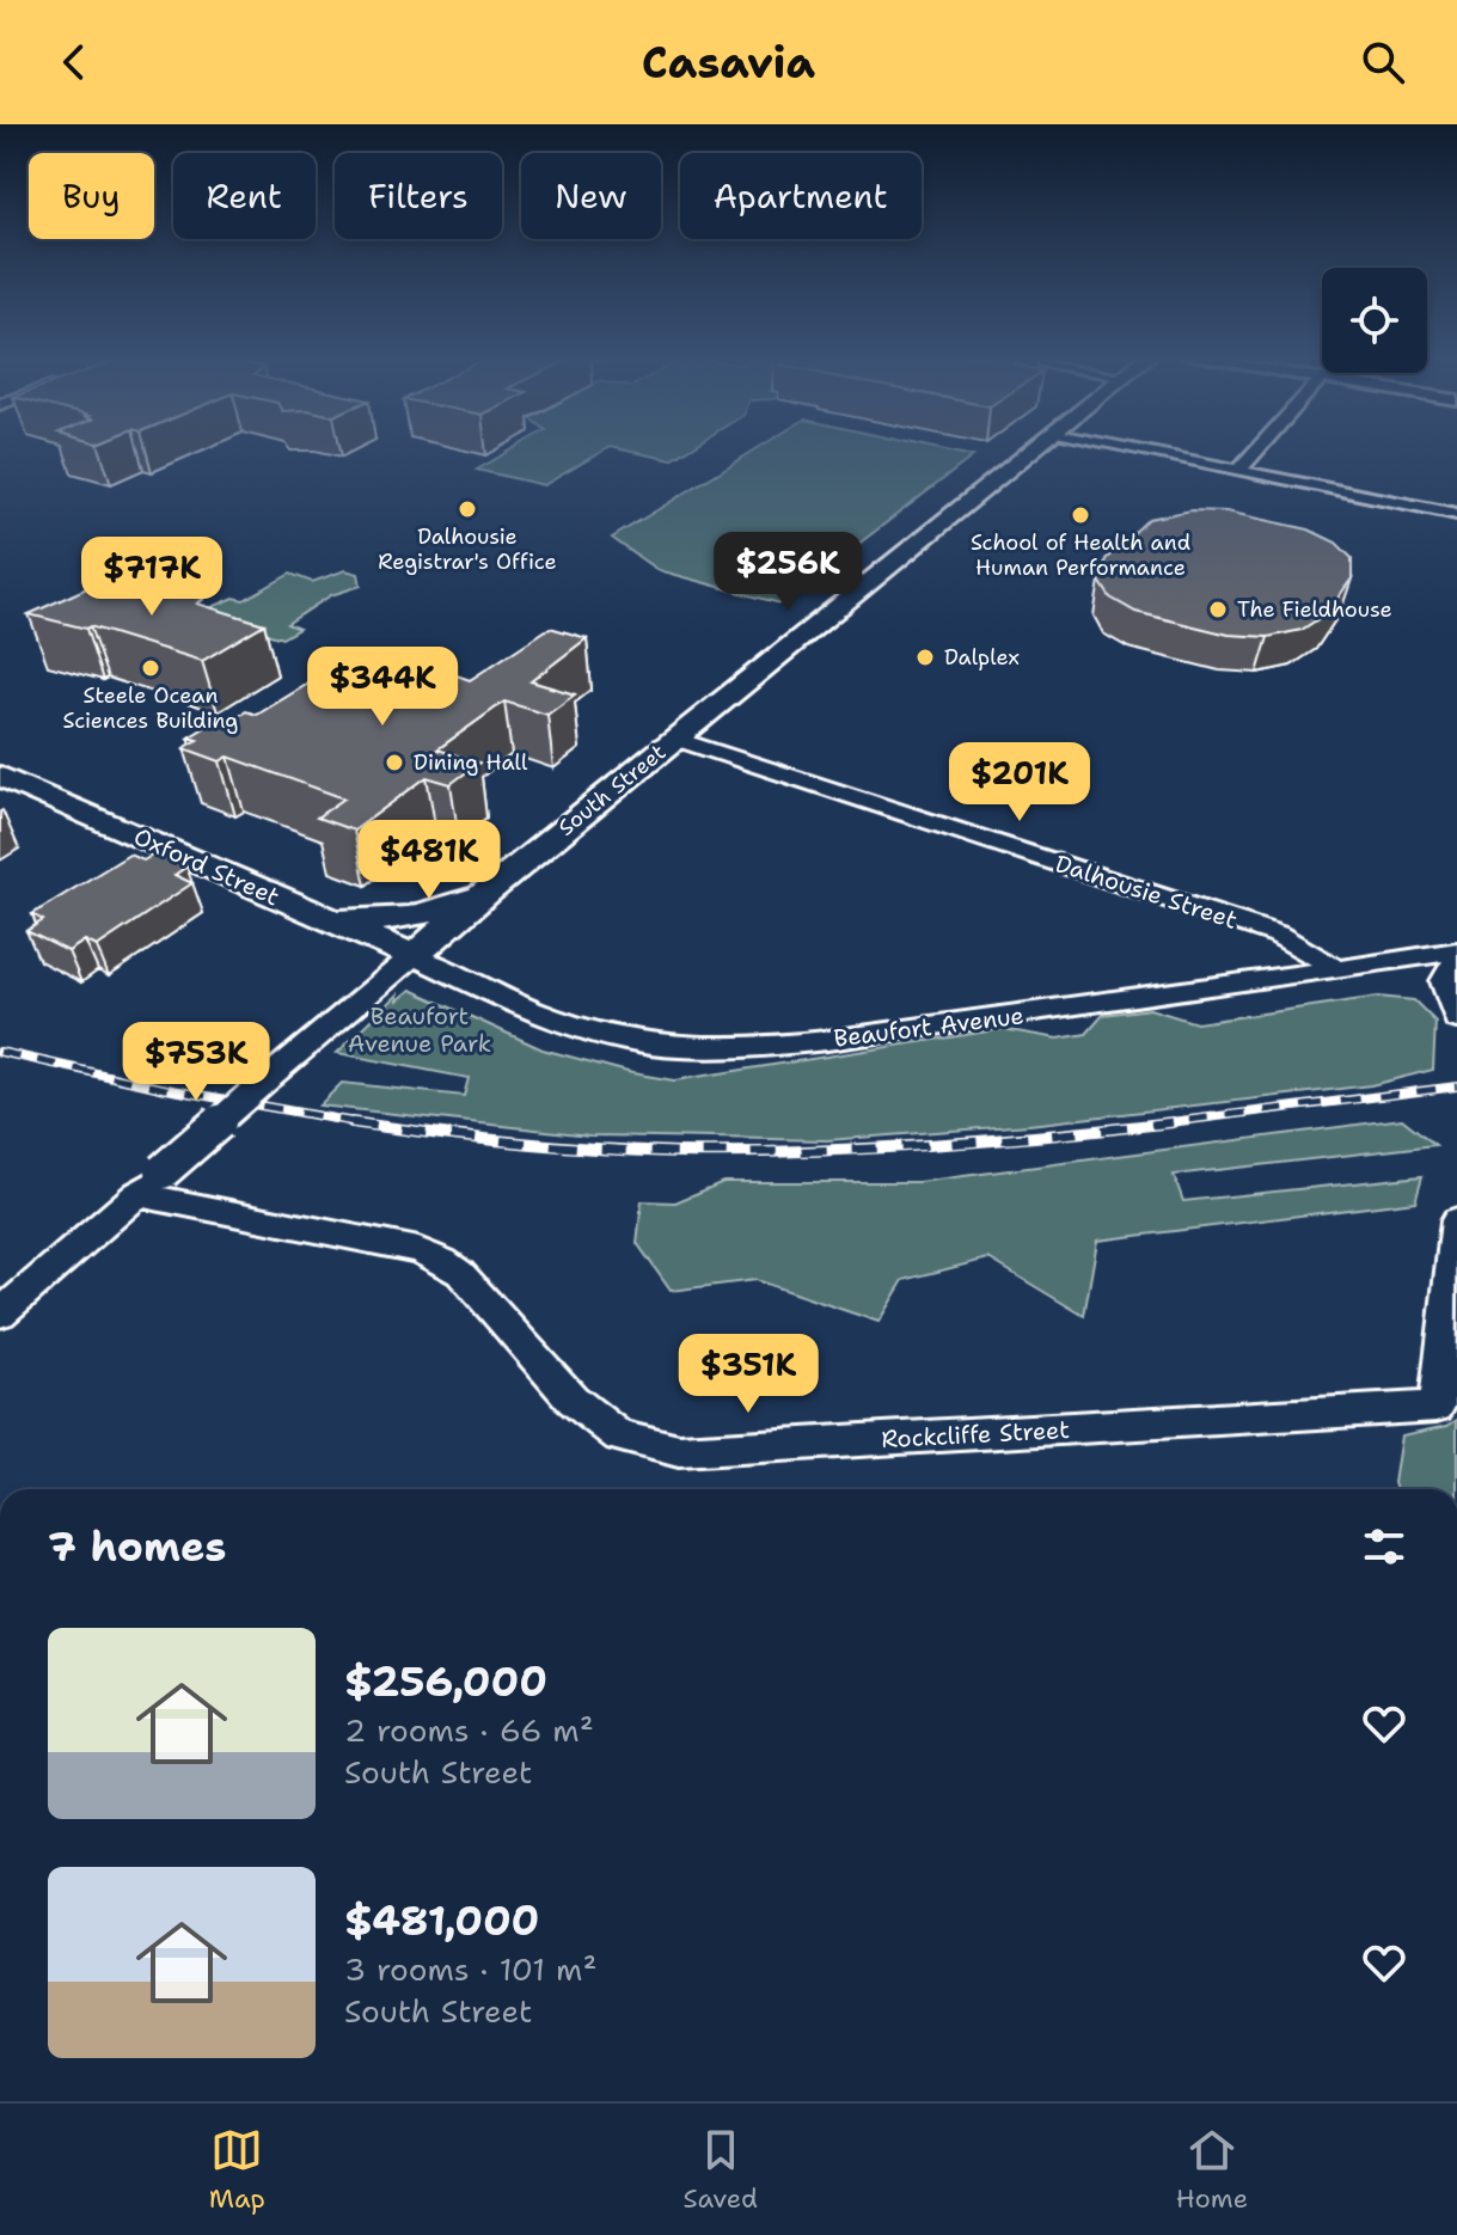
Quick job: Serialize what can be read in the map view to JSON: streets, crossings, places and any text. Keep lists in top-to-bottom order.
{
  "streets": {
    "main road": ["South Street", "Oxford Street"],
    "street": ["Dalhousie Street", "Beaufort Avenue", "Rockcliffe Street"]
  },
  "crossings": [
    ["South Street", "Oxford Street"],
    ["South Street", "Dalhousie Street"],
    ["South Street", "Beaufort Avenue"],
    ["South Street", "Rockcliffe Street"],
    ["Oxford Street", "Beaufort Avenue"],
    ["Dalhousie Street", "Beaufort Avenue"]
  ],
  "parks": ["Beaufort Avenue Park"],
  "places": [
    "Dalhousie Registrar's Office",
    "School of Health and Human Performance",
    "The Fieldhouse",
    "Dalplex",
    "Steele Ocean Sciences Building",
    "Dining Hall"
  ],
  "page": {
    "header": "Casavia",
    "chip": [
      "Buy",
      "Rent",
      "Filters",
      "New",
      "Apartment"
    ],
    "price": [
      "$256K",
      "$717K",
      "$344K",
      "$201K",
      "$481K",
      "$753K",
      "$351K"
    ],
    "heading": "7 homes",
    "list": [
      {
        "name": "$256,000",
        "note": "2 rooms · 66 m² · South Street"
      },
      {
        "name": "$481,000",
        "note": "3 rooms · 101 m² · South Street"
      }
    ],
    "tabs": ["Map", "Saved", "Home"]
  }
}
